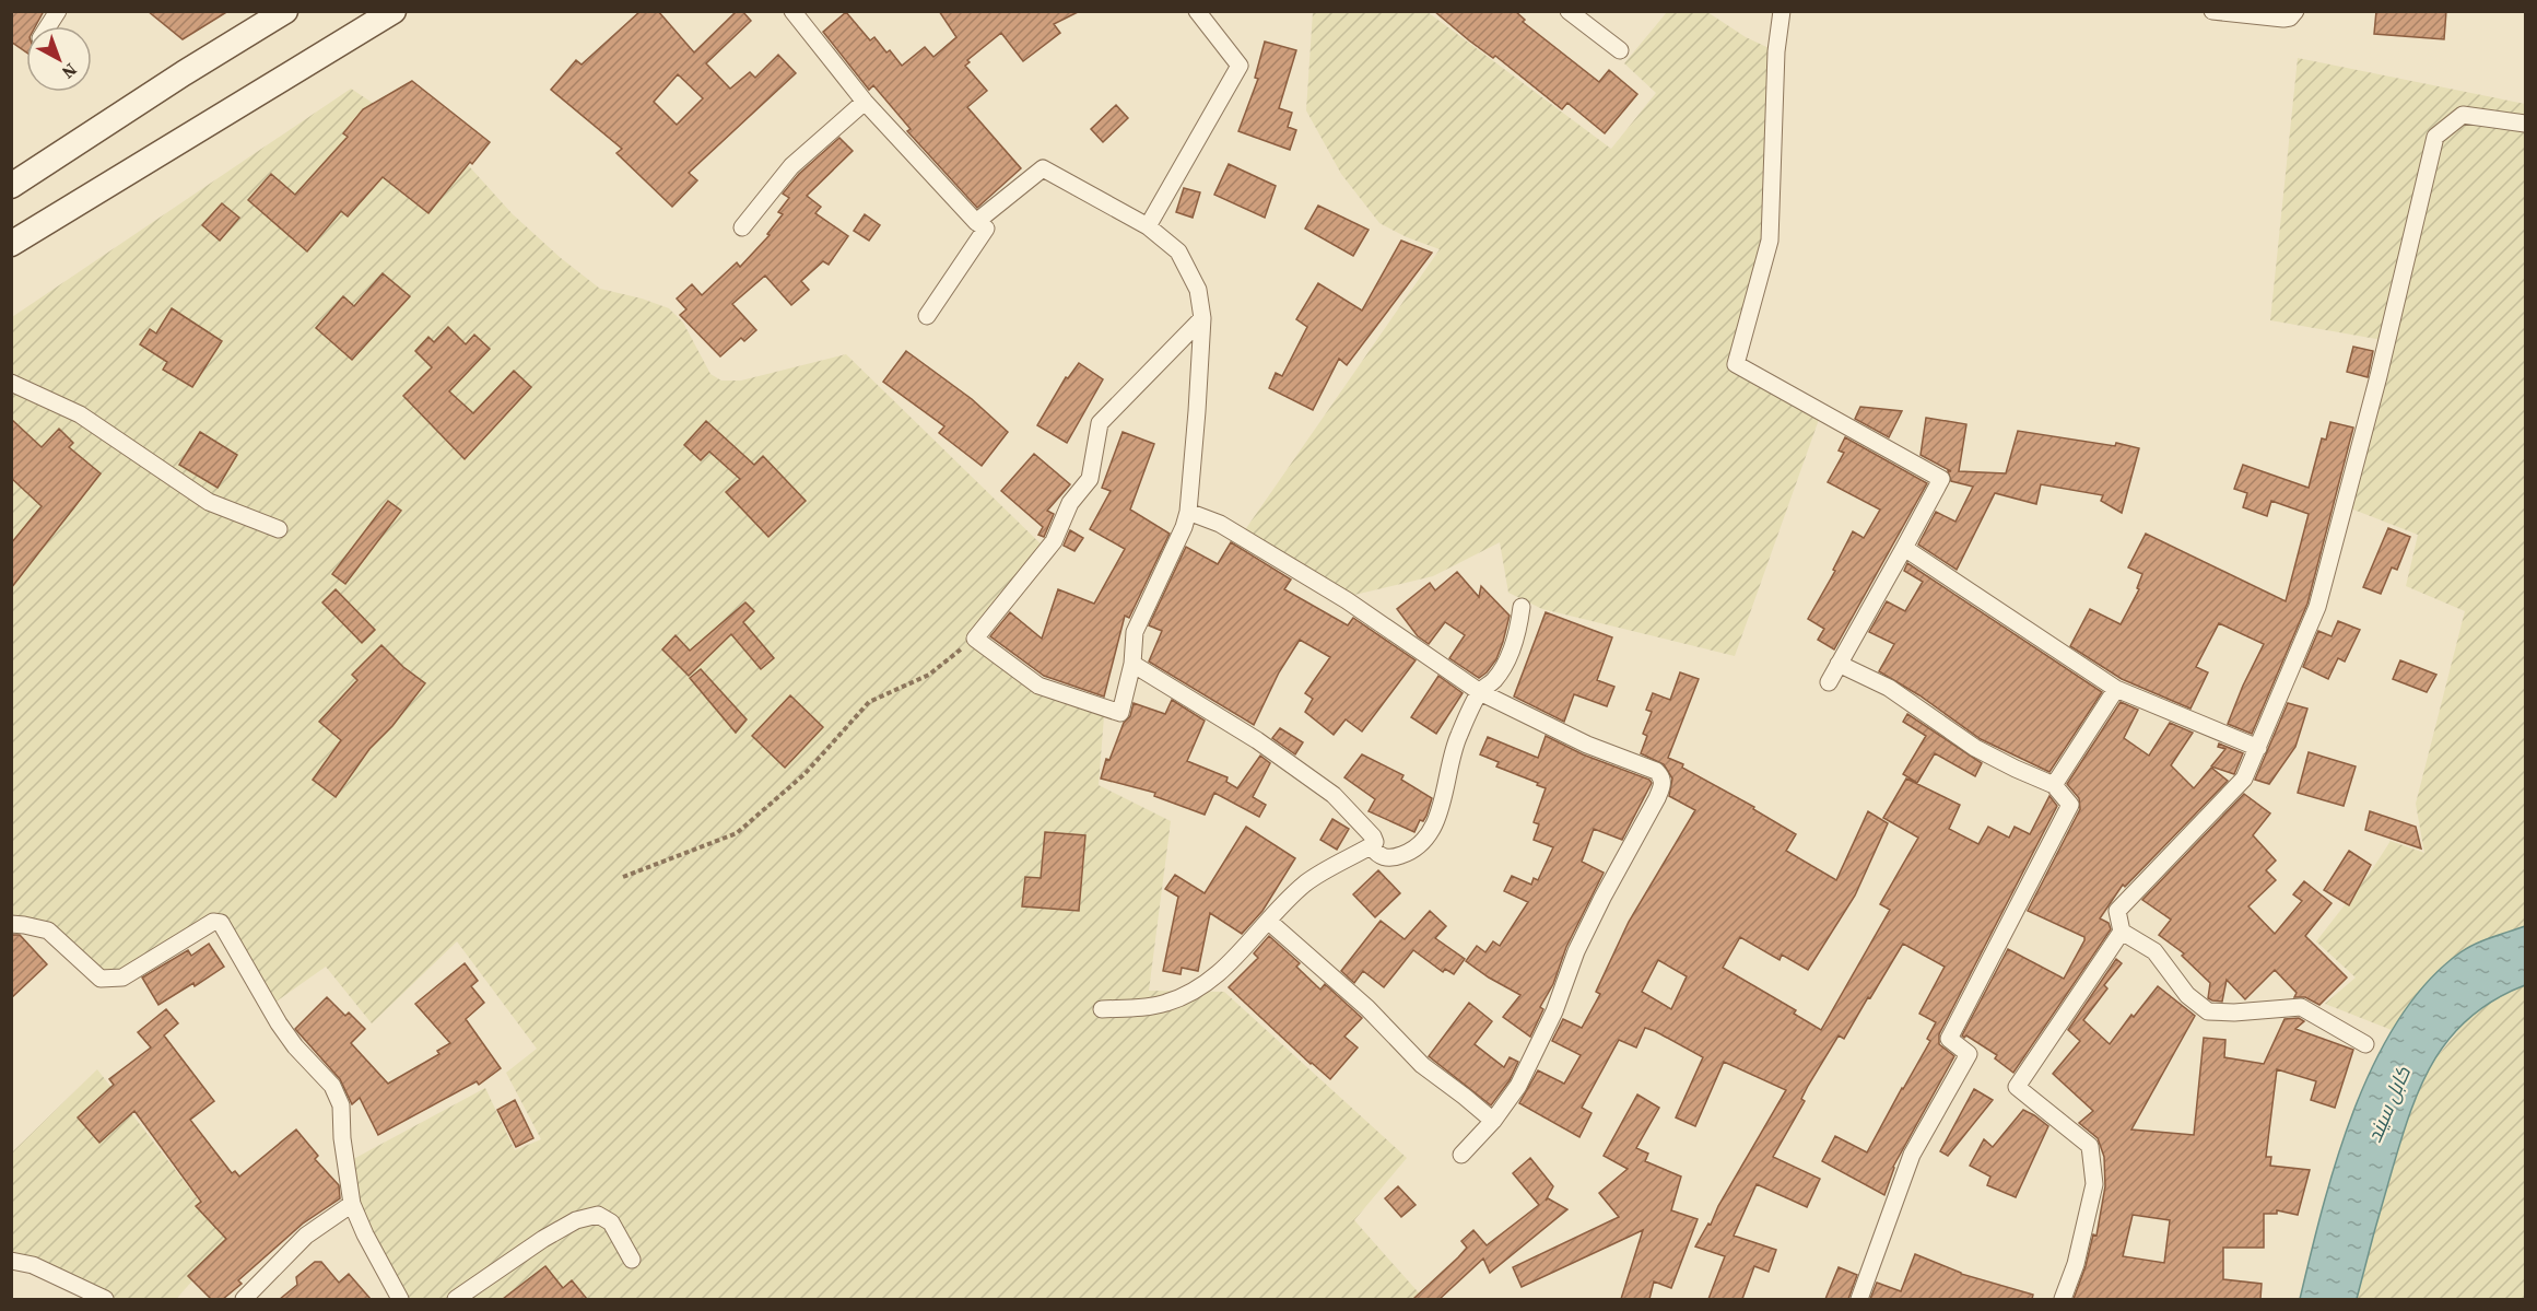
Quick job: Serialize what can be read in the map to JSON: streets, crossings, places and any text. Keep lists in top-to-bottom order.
{
  "water": ["کابل سيند"],
  "north": "bottom right"
}
